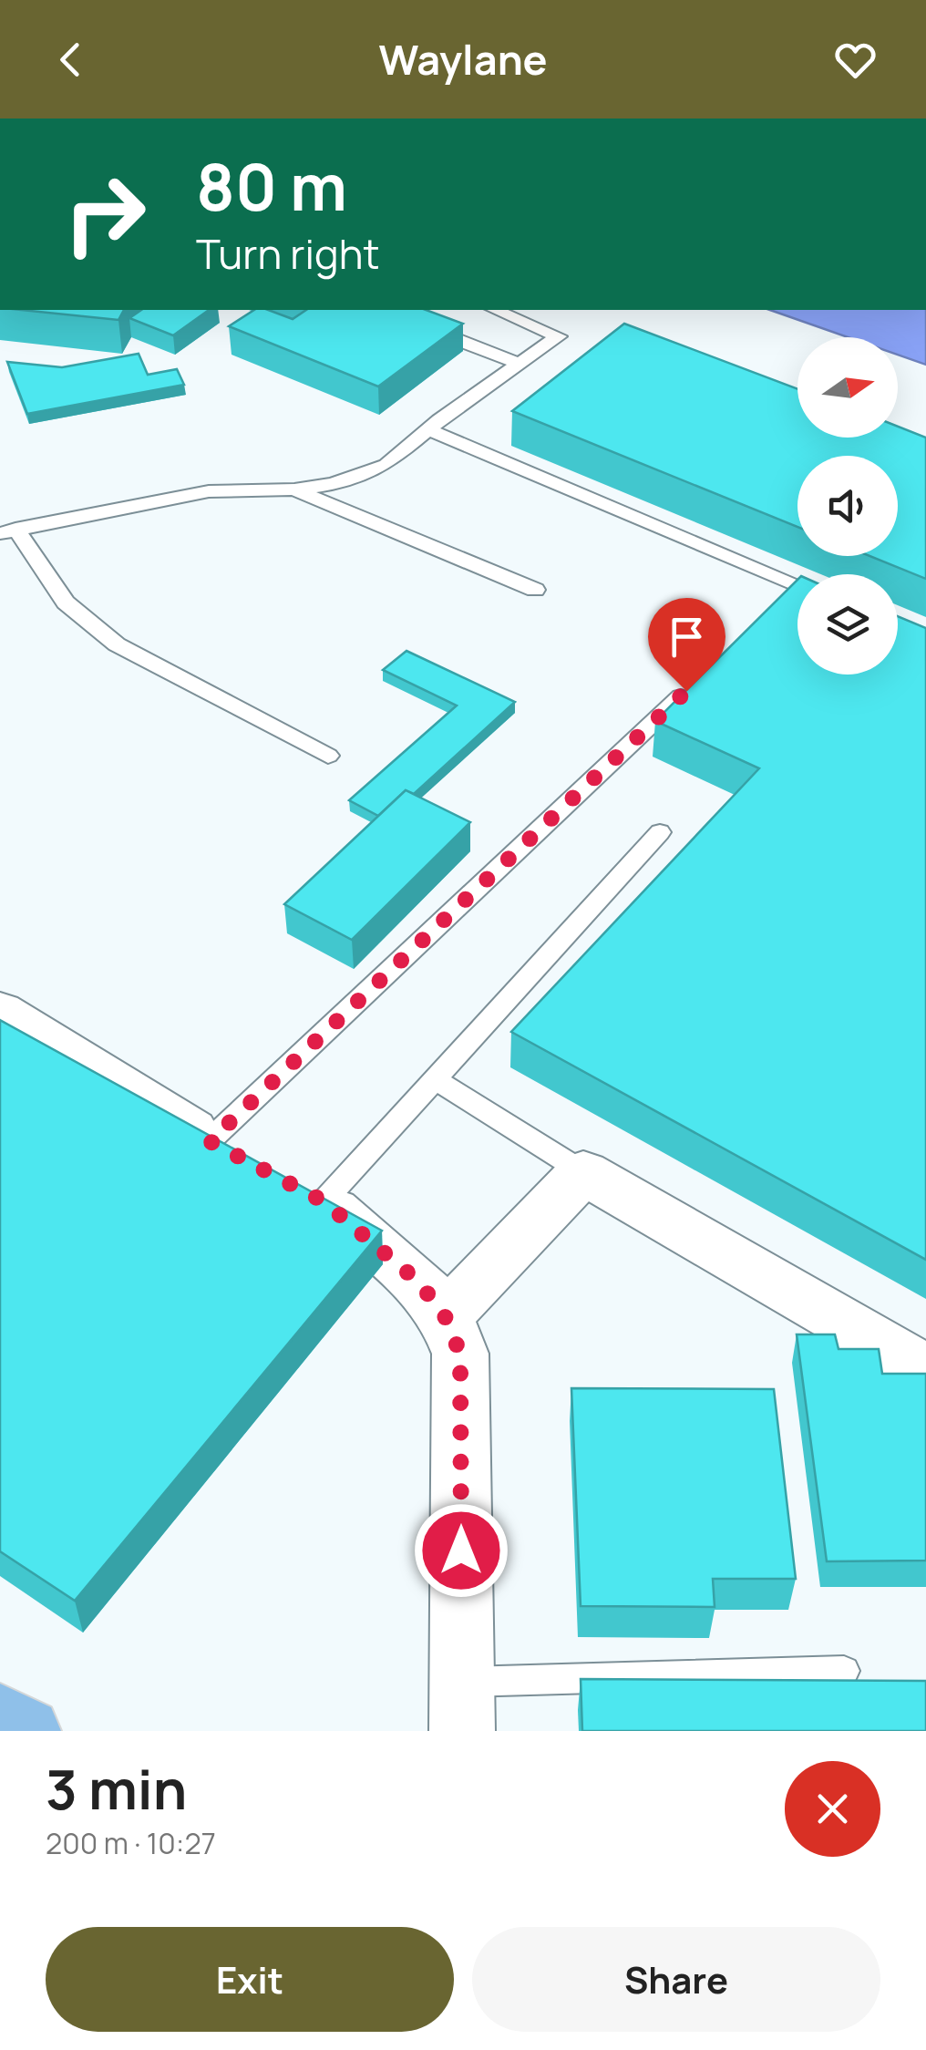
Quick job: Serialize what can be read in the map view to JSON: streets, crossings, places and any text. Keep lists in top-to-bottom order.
{
  "north": "right",
  "page": {
    "header": "Waylane",
    "turn": ["80 m", "Turn right"],
    "heading": ["3 min", "200 m · 10:27"],
    "buttons": ["Exit", "Share"]
  }
}
